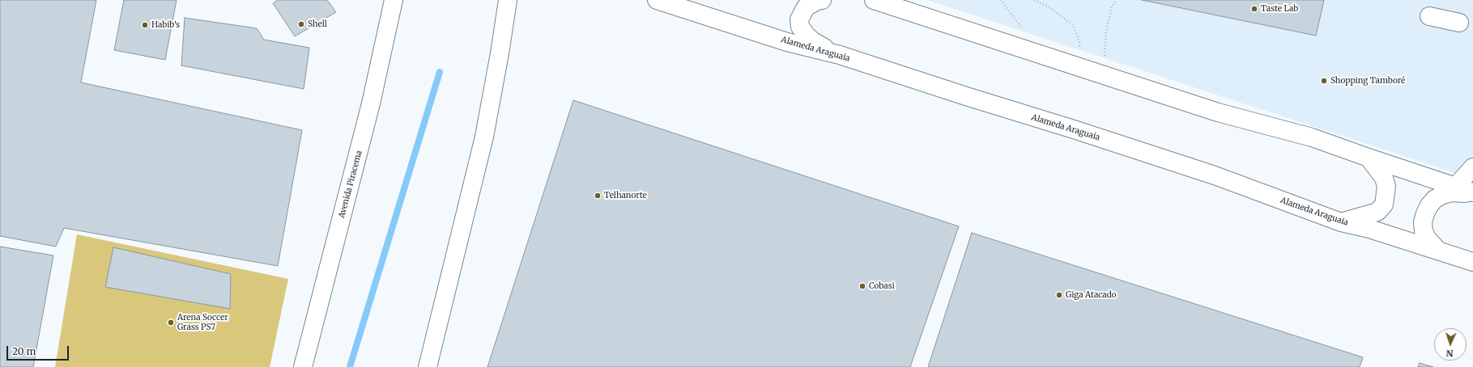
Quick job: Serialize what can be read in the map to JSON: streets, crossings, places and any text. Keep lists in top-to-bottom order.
{
  "streets": {
    "main road": ["Alameda Araguaia", "Avenida Piracema"]
  },
  "places": [
    "Taste Lab",
    "Shell",
    "Habib's",
    "Shopping Tamboré",
    "Telhanorte",
    "Cobasi",
    "Giga Atacado",
    "Arena Soccer Grass PS7"
  ],
  "scale_bar": "20 m",
  "north": "bottom"
}
